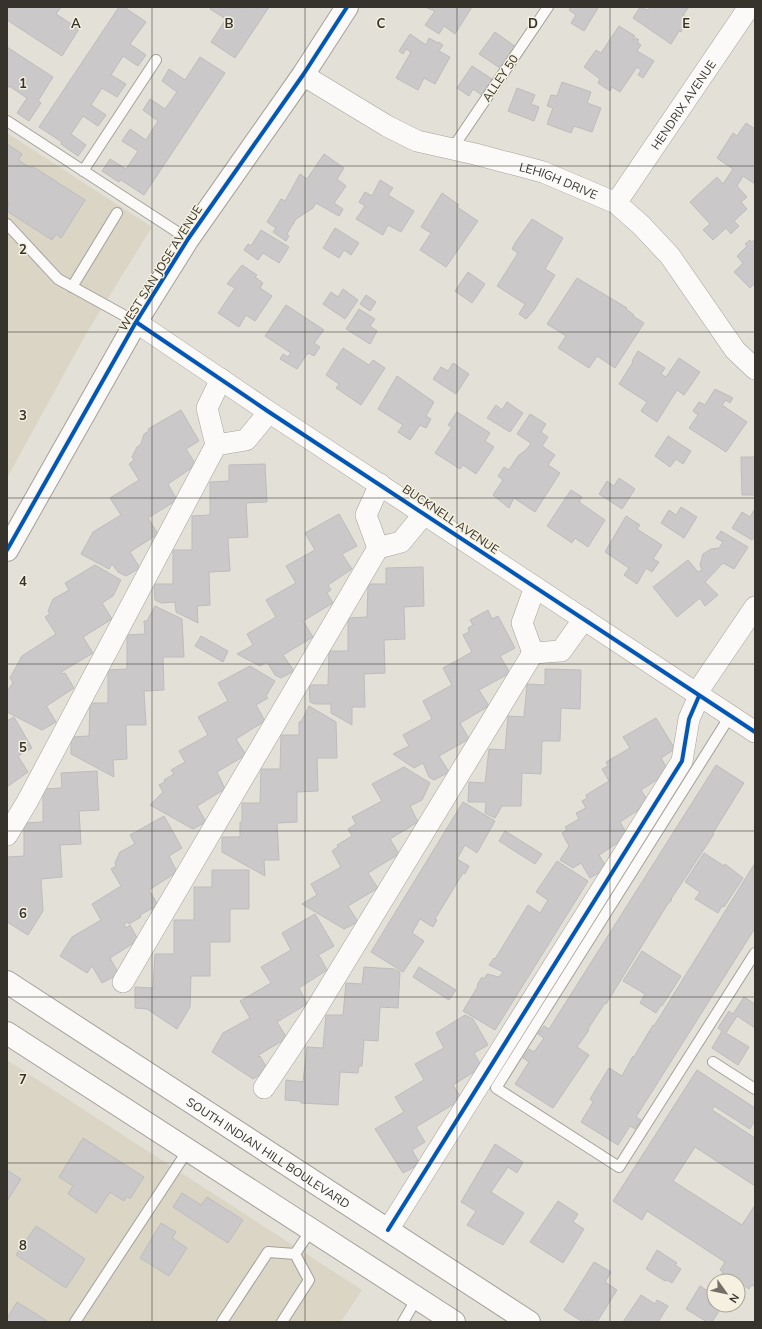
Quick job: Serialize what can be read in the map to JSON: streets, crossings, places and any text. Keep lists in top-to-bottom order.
{
  "streets": {
    "main road": ["WEST SAN JOSE AVENUE", "SOUTH INDIAN HILL BOULEVARD"],
    "street": ["HENDRIX AVENUE", "LEHIGH DRIVE", "BUCKNELL AVENUE"],
    "lane": ["ALLEY 50"]
  },
  "crossings": [
    ["ALLEY 50", "LEHIGH DRIVE"],
    ["HENDRIX AVENUE", "LEHIGH DRIVE"],
    ["LEHIGH DRIVE", "WEST SAN JOSE AVENUE"],
    ["WEST SAN JOSE AVENUE", "BUCKNELL AVENUE"]
  ],
  "north": "bottom right",
  "grid": {
    "columns": [
      "A",
      "B",
      "C",
      "D",
      "E"
    ],
    "rows": [
      "1",
      "2",
      "3",
      "4",
      "5",
      "6",
      "7",
      "8"
    ]
  }
}
